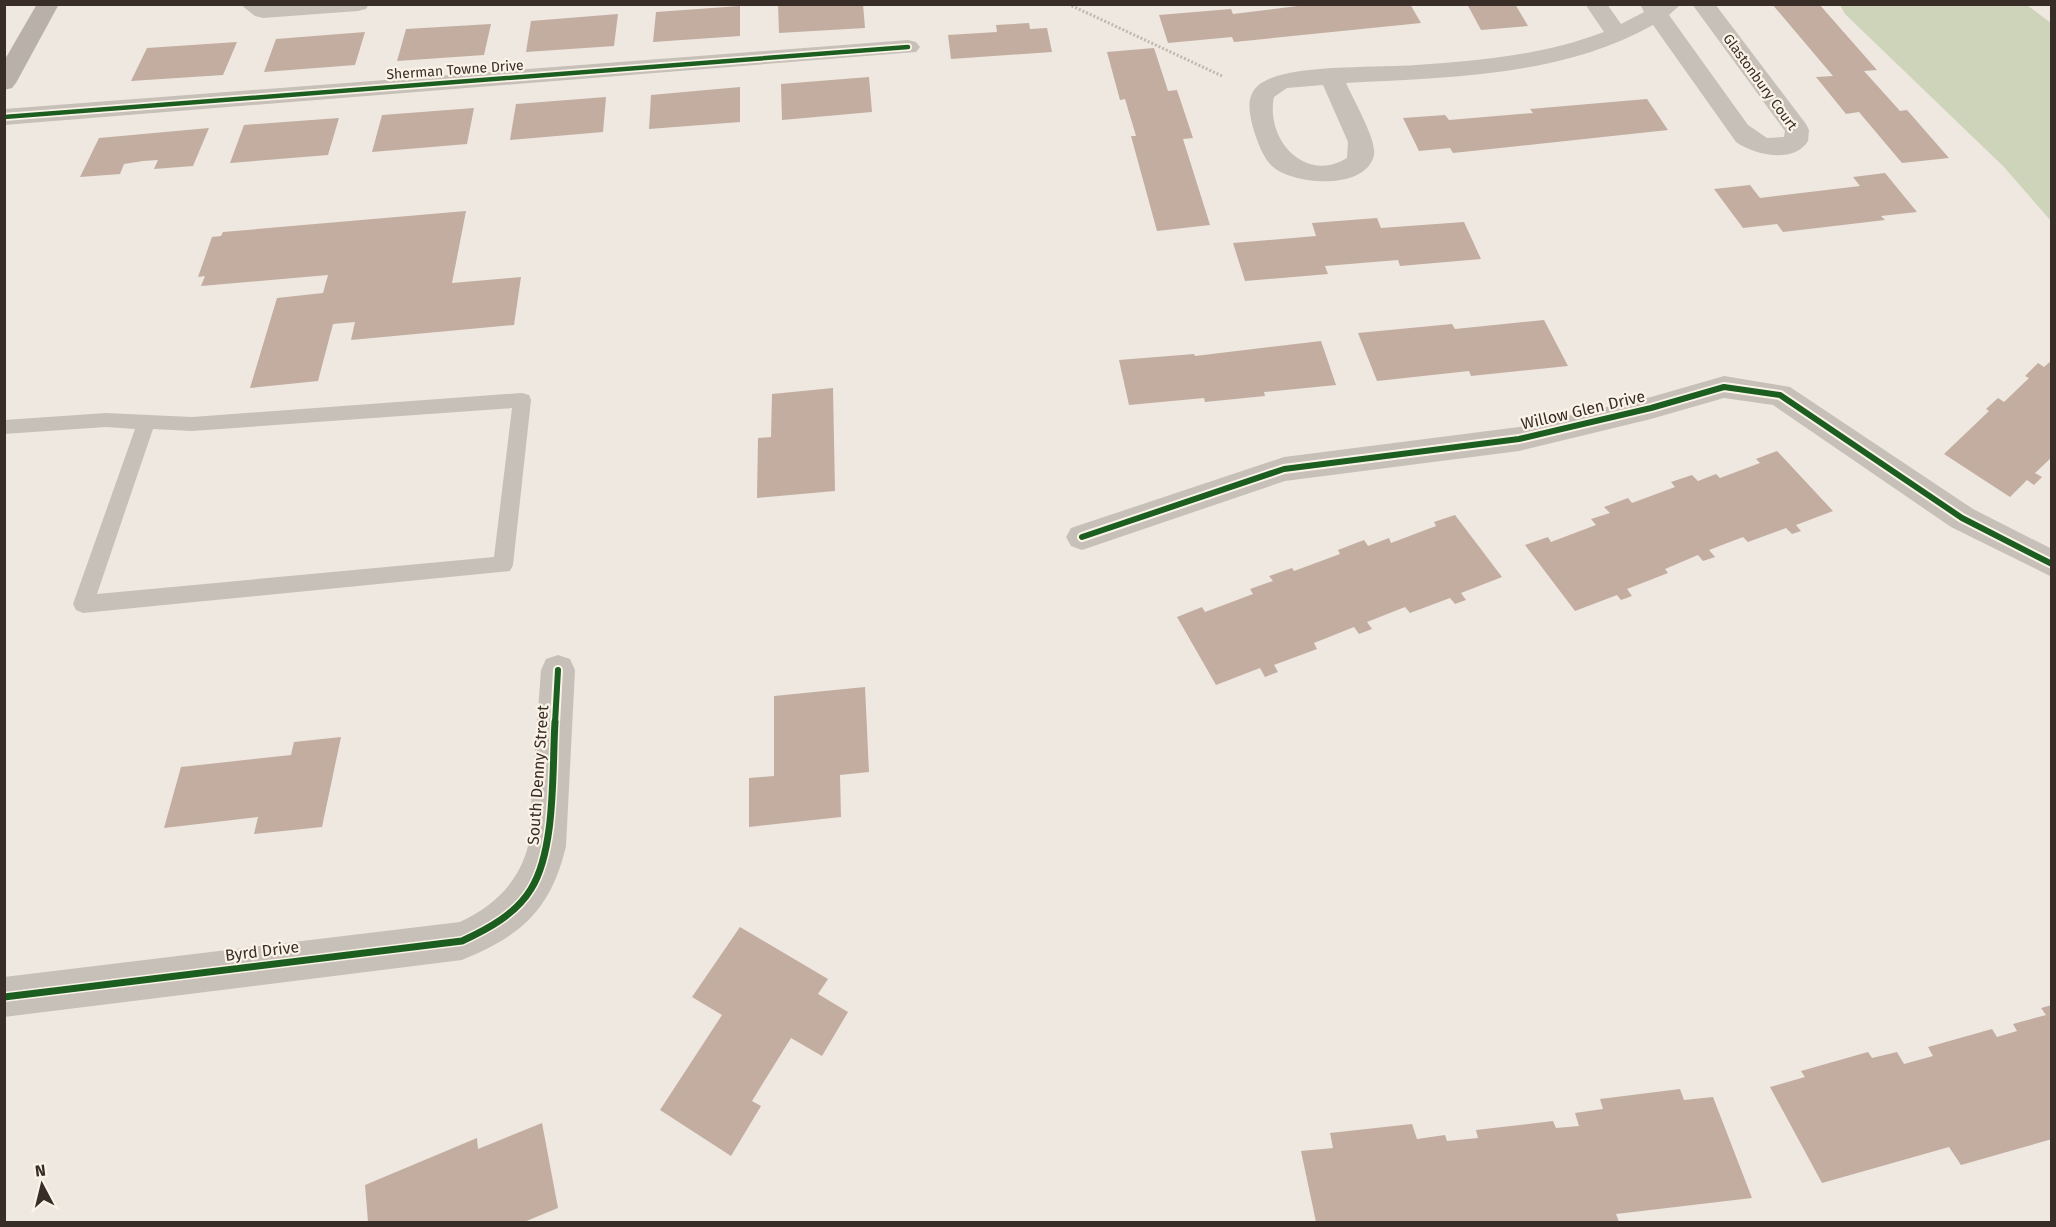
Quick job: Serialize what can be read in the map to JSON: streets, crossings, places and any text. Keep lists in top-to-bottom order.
{
  "streets": {
    "street": [
      "Sherman Towne Drive",
      "Glastonbury Court",
      "Willow Glen Drive",
      "South Denny Street",
      "Byrd Drive"
    ]
  },
  "crossings": [
    ["South Denny Street", "Byrd Drive"]
  ],
  "north": "top"
}
